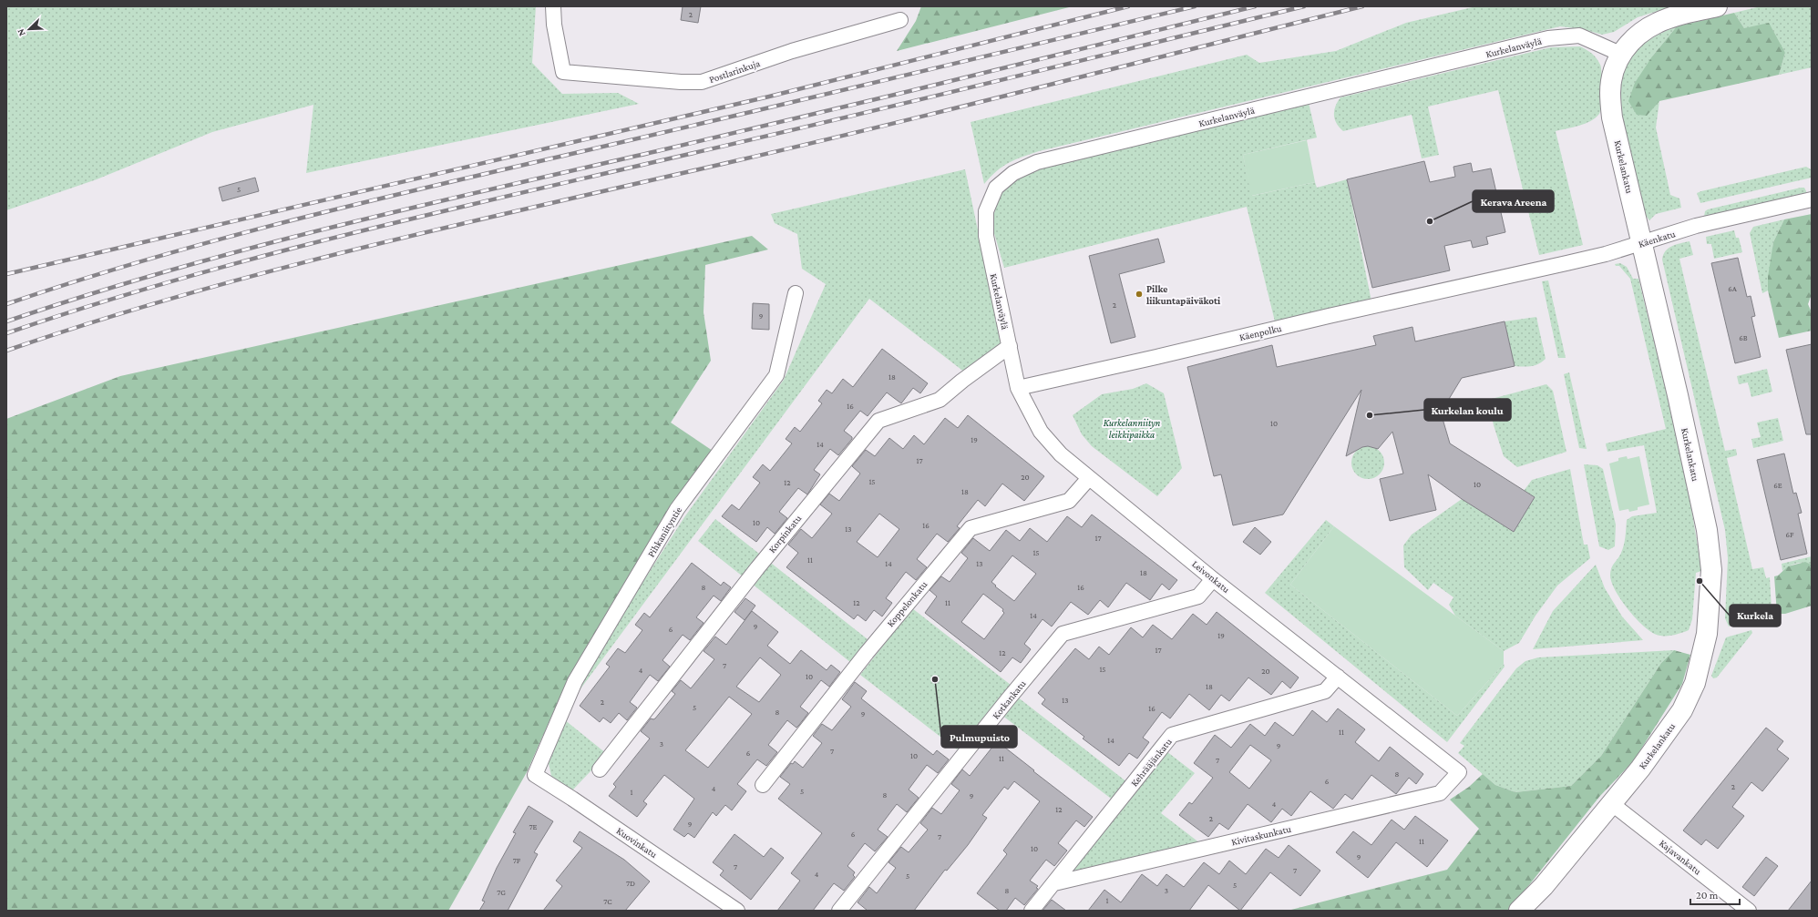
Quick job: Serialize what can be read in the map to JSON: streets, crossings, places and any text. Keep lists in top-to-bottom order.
{
  "streets": {
    "street": [
      "Kurkelanväylä",
      "Postlarinkuja",
      "Kurkelankatu",
      "Käenkatu",
      "Käenpolku",
      "Pihkaniityntie",
      "Korpinkatu",
      "Leivonkatu",
      "Koppelonkatu",
      "Kotkankatu",
      "Kehrääjänkatu",
      "Kivitaskunkatu",
      "Kuovinkatu",
      "Kajavankatu"
    ]
  },
  "crossings": [
    ["Kurkelanväylä", "Kurkelankatu"],
    ["Kurkelanväylä", "Korpinkatu"],
    ["Kurkelanväylä", "Leivonkatu"],
    ["Kurkelankatu", "Käenkatu"],
    ["Kurkelankatu", "Kajavankatu"],
    ["Käenkatu", "Käenpolku"],
    ["Käenpolku", "Leivonkatu"],
    ["Pihkaniityntie", "Kuovinkatu"],
    ["Korpinkatu", "Leivonkatu"],
    ["Leivonkatu", "Koppelonkatu"],
    ["Leivonkatu", "Kotkankatu"],
    ["Leivonkatu", "Kehrääjänkatu"],
    ["Leivonkatu", "Kivitaskunkatu"],
    ["Kehrääjänkatu", "Kivitaskunkatu"]
  ],
  "parks": ["Kurkelanniityn leikkipaikka"],
  "places": [
    "Kerava Areena",
    "Pilke liikuntapäiväkoti",
    "Kurkelan koulu",
    "Kurkela",
    "Pulmupuisto"
  ],
  "house_numbers": [
    "2",
    "5",
    "6A",
    "2",
    "9",
    "6B",
    "18",
    "16",
    "10",
    "19",
    "14",
    "17",
    "20",
    "15",
    "12",
    "10",
    "6E",
    "18",
    "10",
    "16",
    "13",
    "6F",
    "17",
    "15",
    "11",
    "14",
    "13",
    "18",
    "8",
    "16",
    "12",
    "11",
    "14",
    "9",
    "6",
    "19",
    "17",
    "12",
    "7",
    "15",
    "4",
    "20",
    "10",
    "18",
    "13",
    "2",
    "5",
    "16",
    "8",
    "9",
    "11",
    "14",
    "3",
    "9",
    "7",
    "6",
    "10",
    "11",
    "7",
    "8",
    "6",
    "2",
    "4",
    "5",
    "1",
    "8",
    "9",
    "4",
    "12",
    "2",
    "9",
    "7E",
    "6",
    "7",
    "11",
    "10",
    "9",
    "7F",
    "7",
    "7",
    "4",
    "5",
    "7D",
    "5",
    "8",
    "3",
    "7G",
    "1",
    "7C"
  ],
  "scale_bar": "20 m",
  "north": "bottom left"
}
